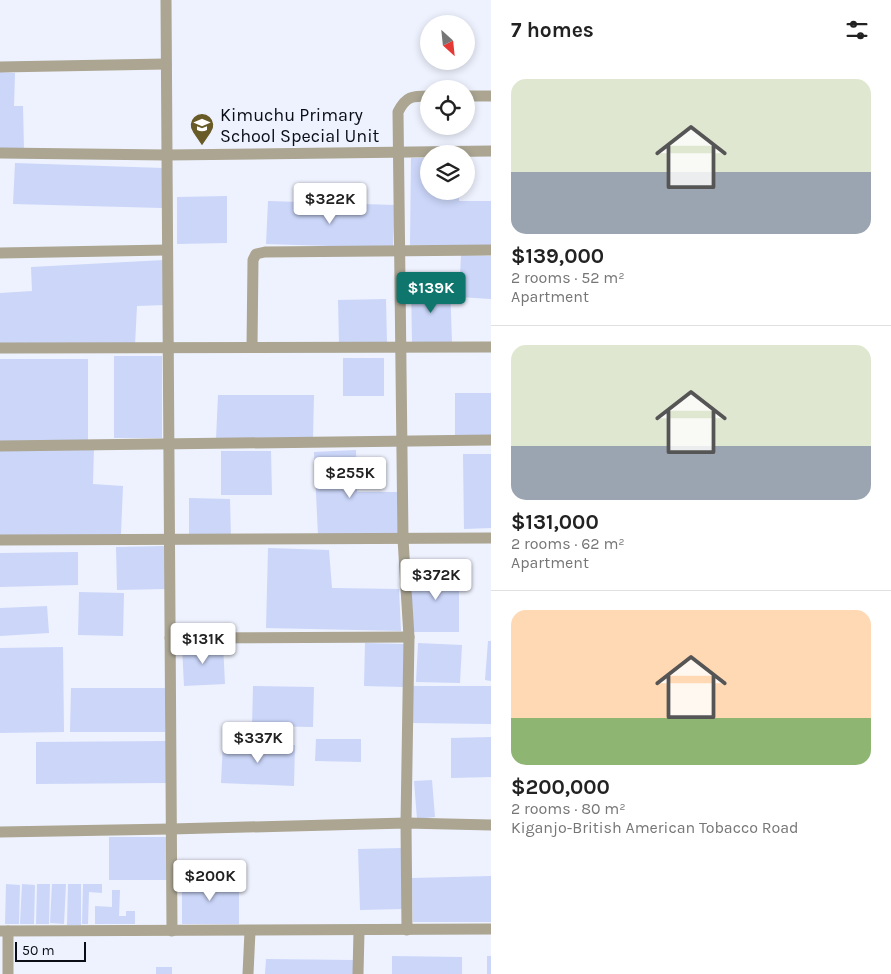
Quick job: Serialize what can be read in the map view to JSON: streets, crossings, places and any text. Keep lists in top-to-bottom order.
{
  "places": {
    "school or university": ["Kimuchu Primary School Special Unit"]
  },
  "scale_bar": "50 m",
  "north": "bottom right",
  "page": {
    "heading": "7 homes",
    "list": [
      {
        "name": "$139,000",
        "note": "2 rooms · 52 m² · Apartment"
      },
      {
        "name": "$131,000",
        "note": "2 rooms · 62 m² · Apartment"
      },
      {
        "name": "$200,000",
        "note": "2 rooms · 80 m² · Kiganjo-British American Tobacco Road"
      }
    ],
    "price": [
      "$322K",
      "$139K",
      "$255K",
      "$372K",
      "$131K",
      "$337K",
      "$200K"
    ],
    "scale": "50 m"
  }
}
